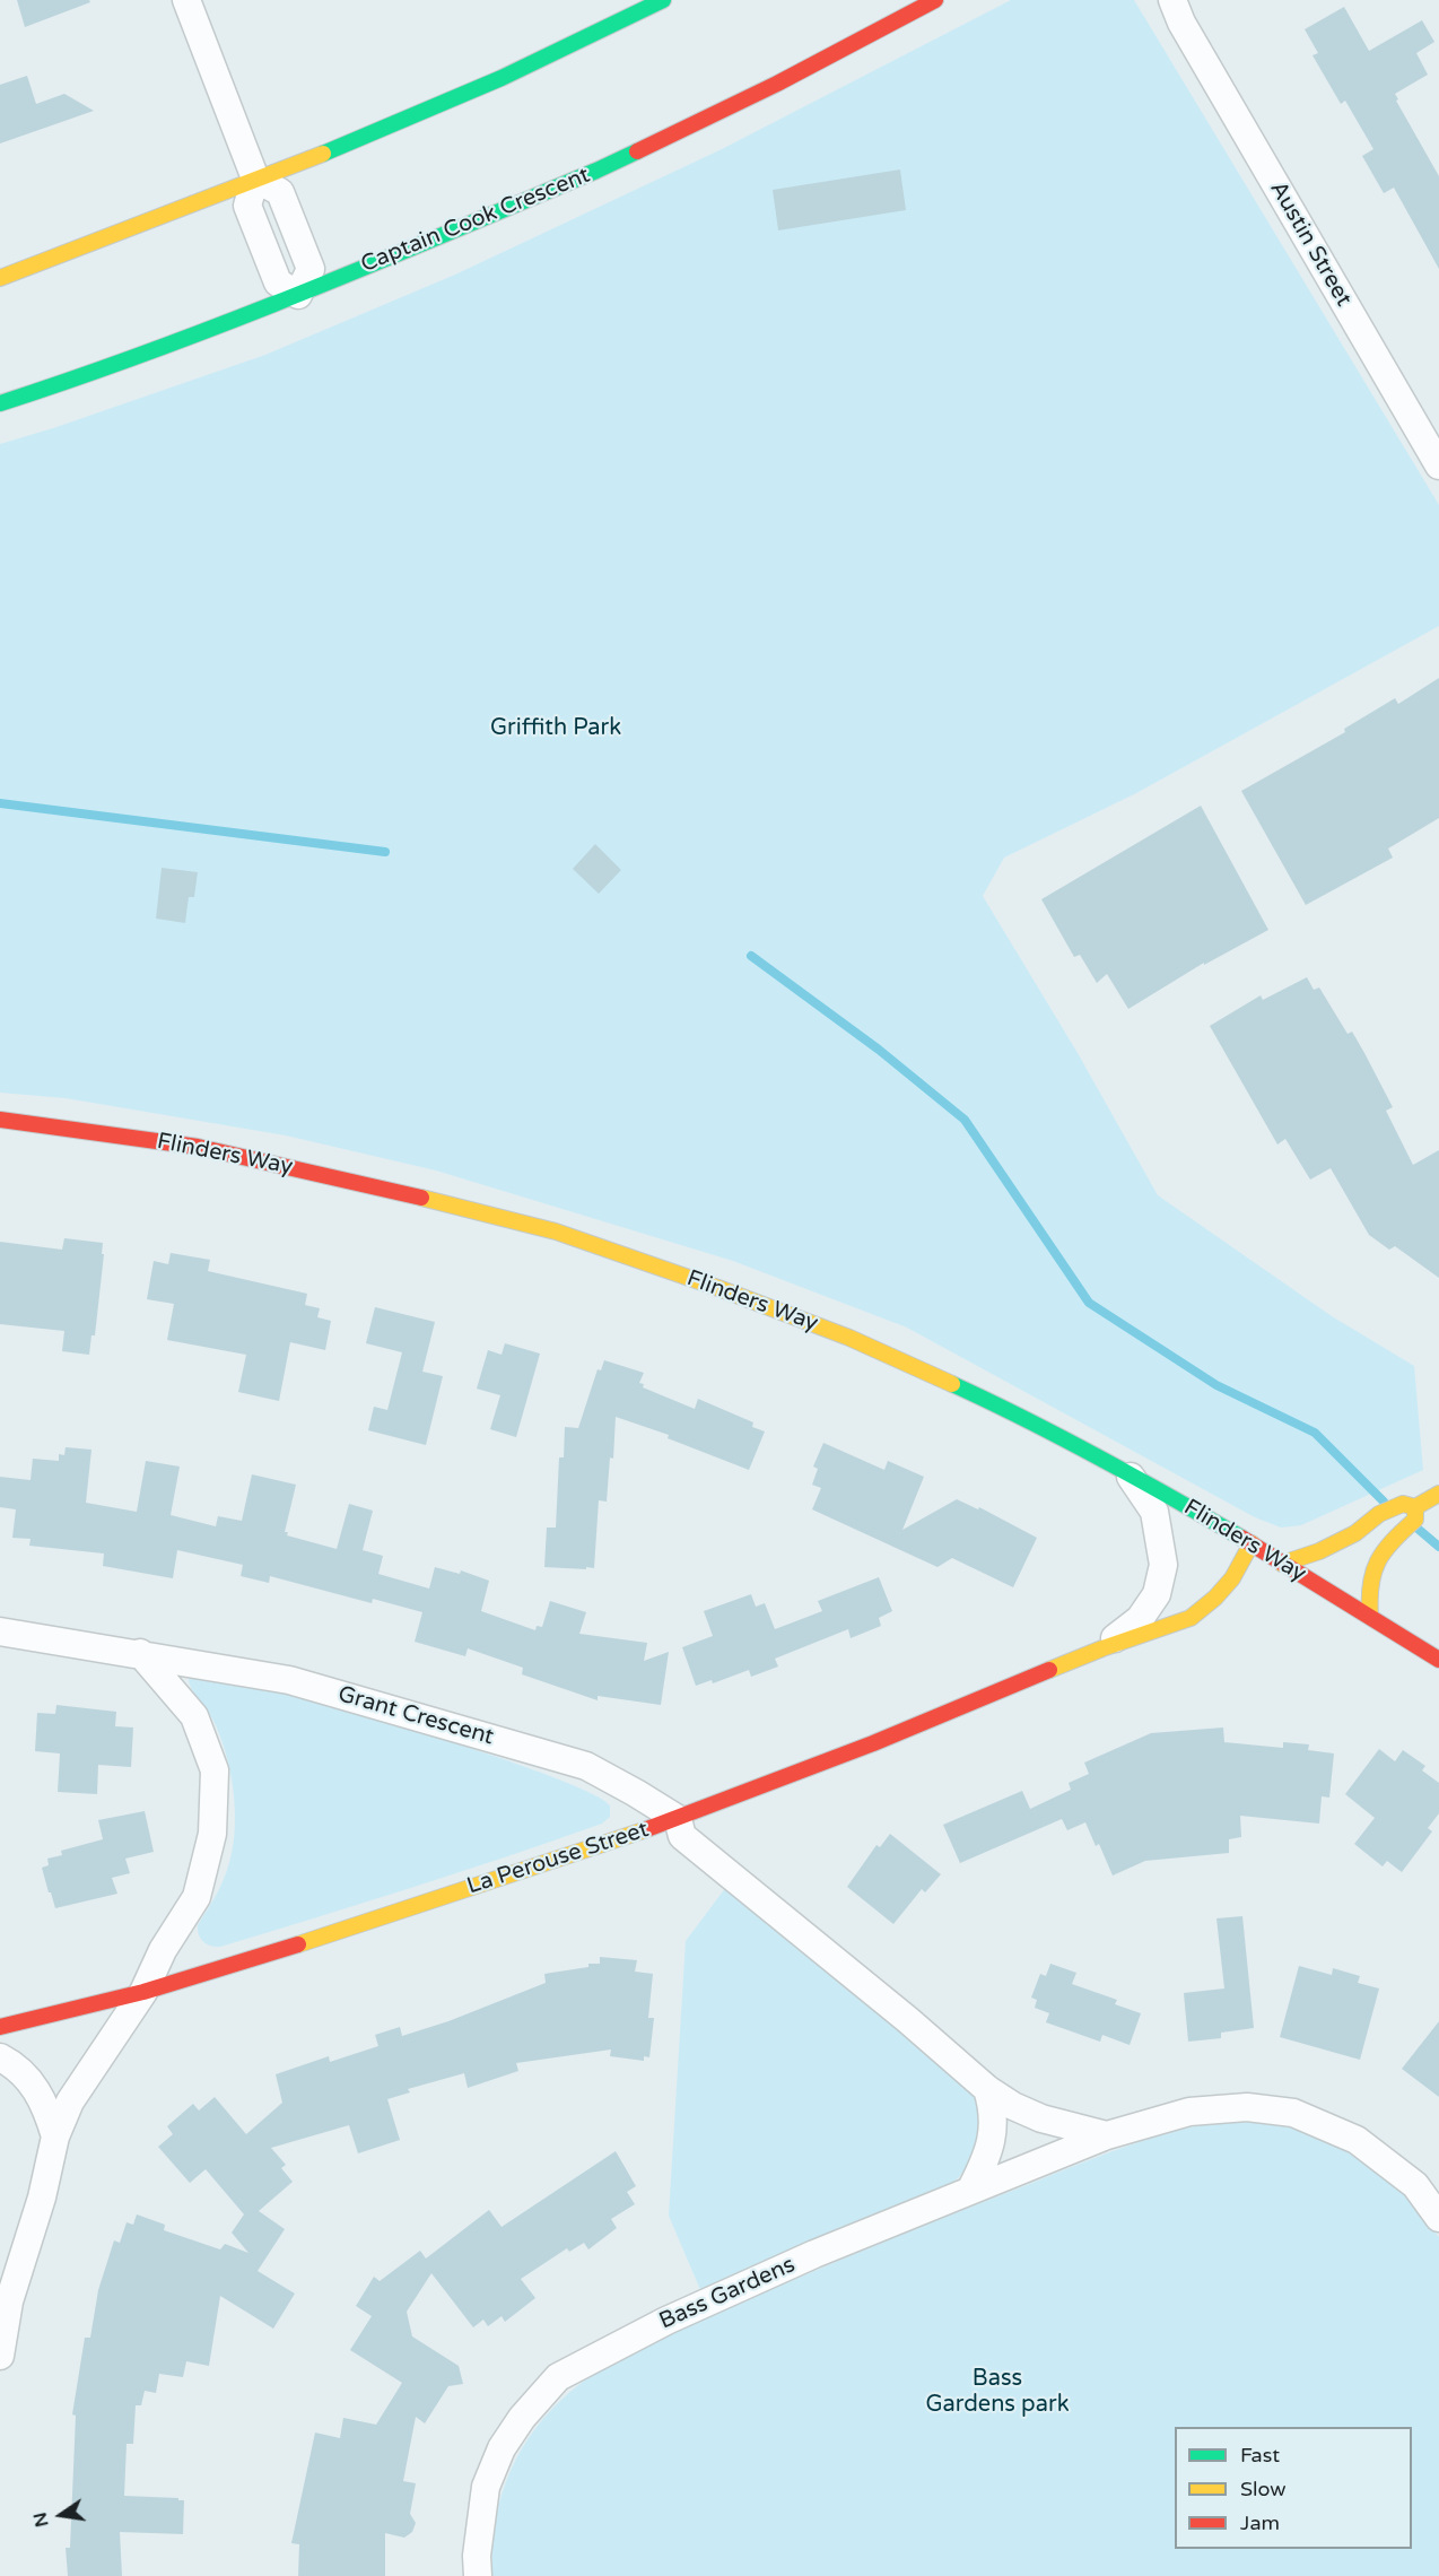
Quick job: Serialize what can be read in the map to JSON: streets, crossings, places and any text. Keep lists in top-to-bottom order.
{
  "streets": {
    "street": [
      "Captain Cook Crescent",
      "Austin Street",
      "Flinders Way",
      "Grant Crescent",
      "La Perouse Street",
      "Bass Gardens"
    ]
  },
  "crossings": [
    ["Flinders Way", "La Perouse Street"],
    ["Grant Crescent", "La Perouse Street"]
  ],
  "parks": ["Griffith Park", "Bass Gardens park"],
  "legend": ["Fast", "Slow", "Jam"],
  "north": "left"
}
